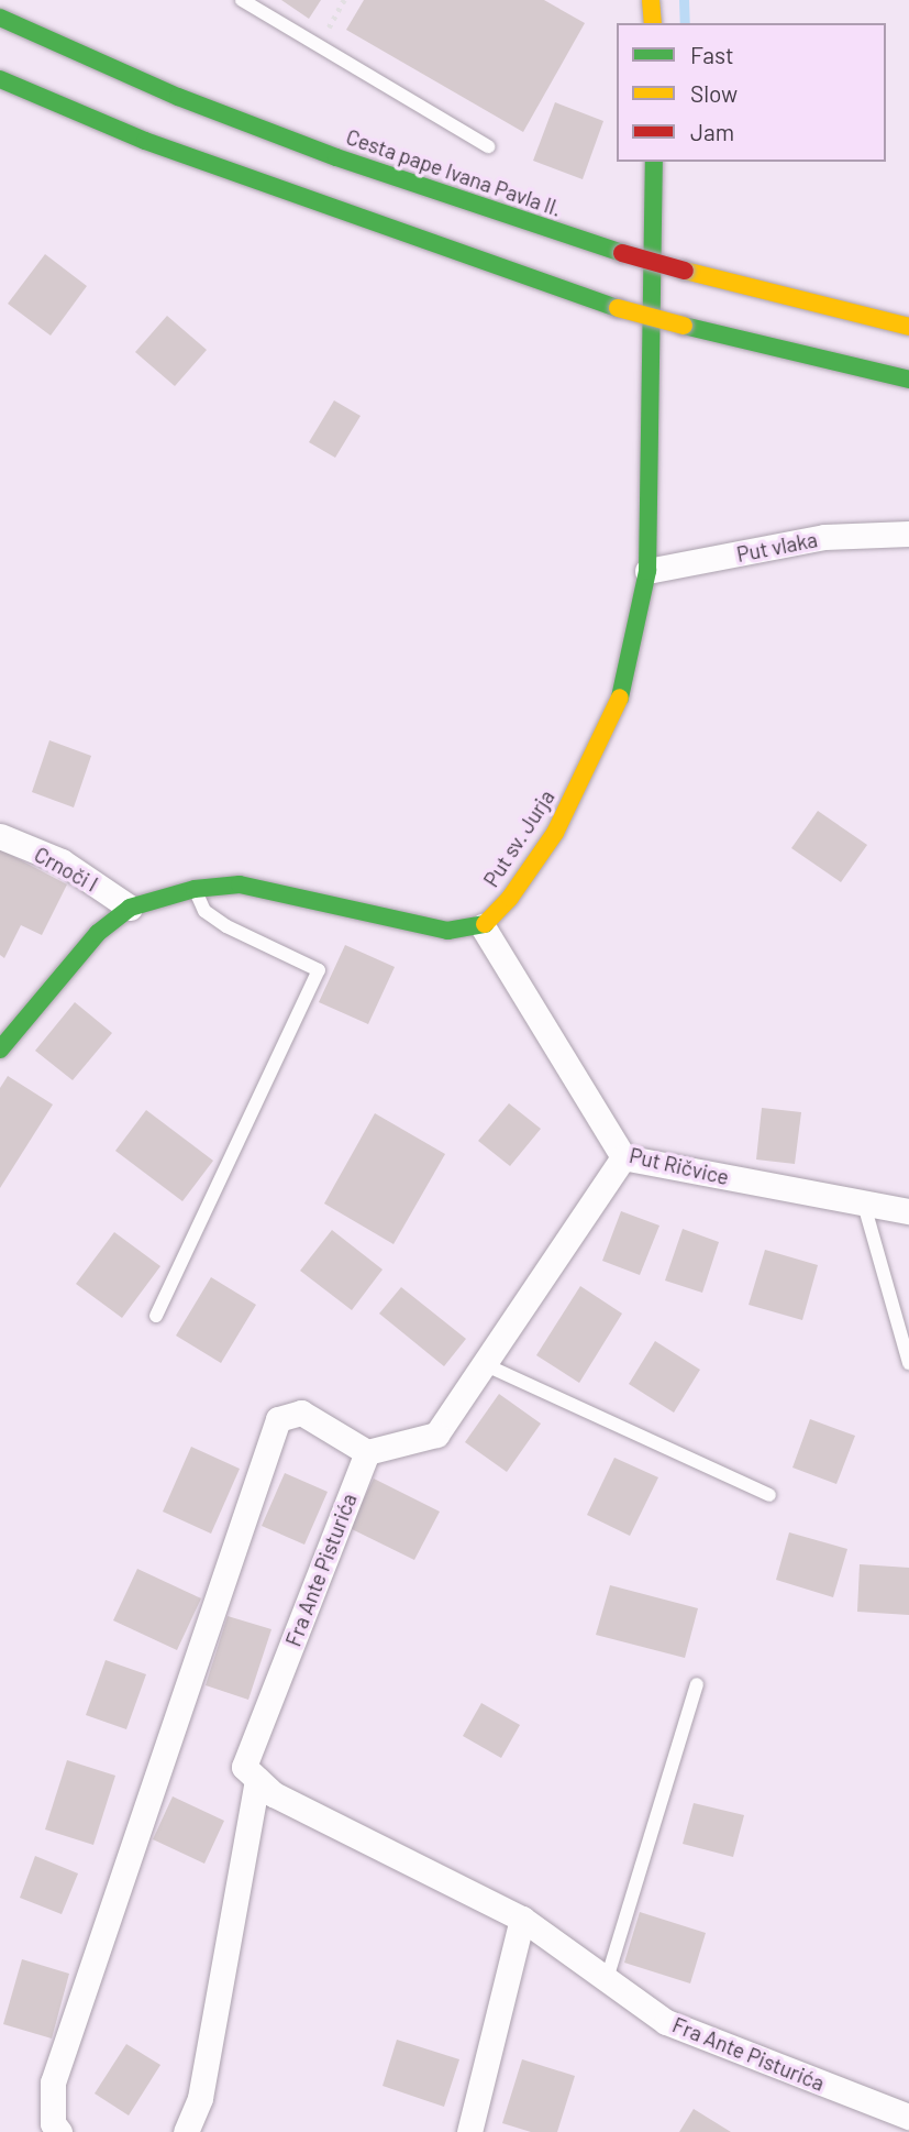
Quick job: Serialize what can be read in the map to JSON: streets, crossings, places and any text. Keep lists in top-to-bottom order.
{
  "streets": {
    "main road": ["Cesta pape Ivana Pavla II.", "Put sv. Jurja"],
    "street": [
      "Put vlaka",
      "Crnoči l",
      "Put Ričvice",
      "Fra Ante Pisturića"
    ]
  },
  "crossings": [
    ["Put vlaka", "Put sv. Jurja"],
    ["Put sv. Jurja", "Put Ričvice"]
  ],
  "legend": ["Fast", "Slow", "Jam"]
}
